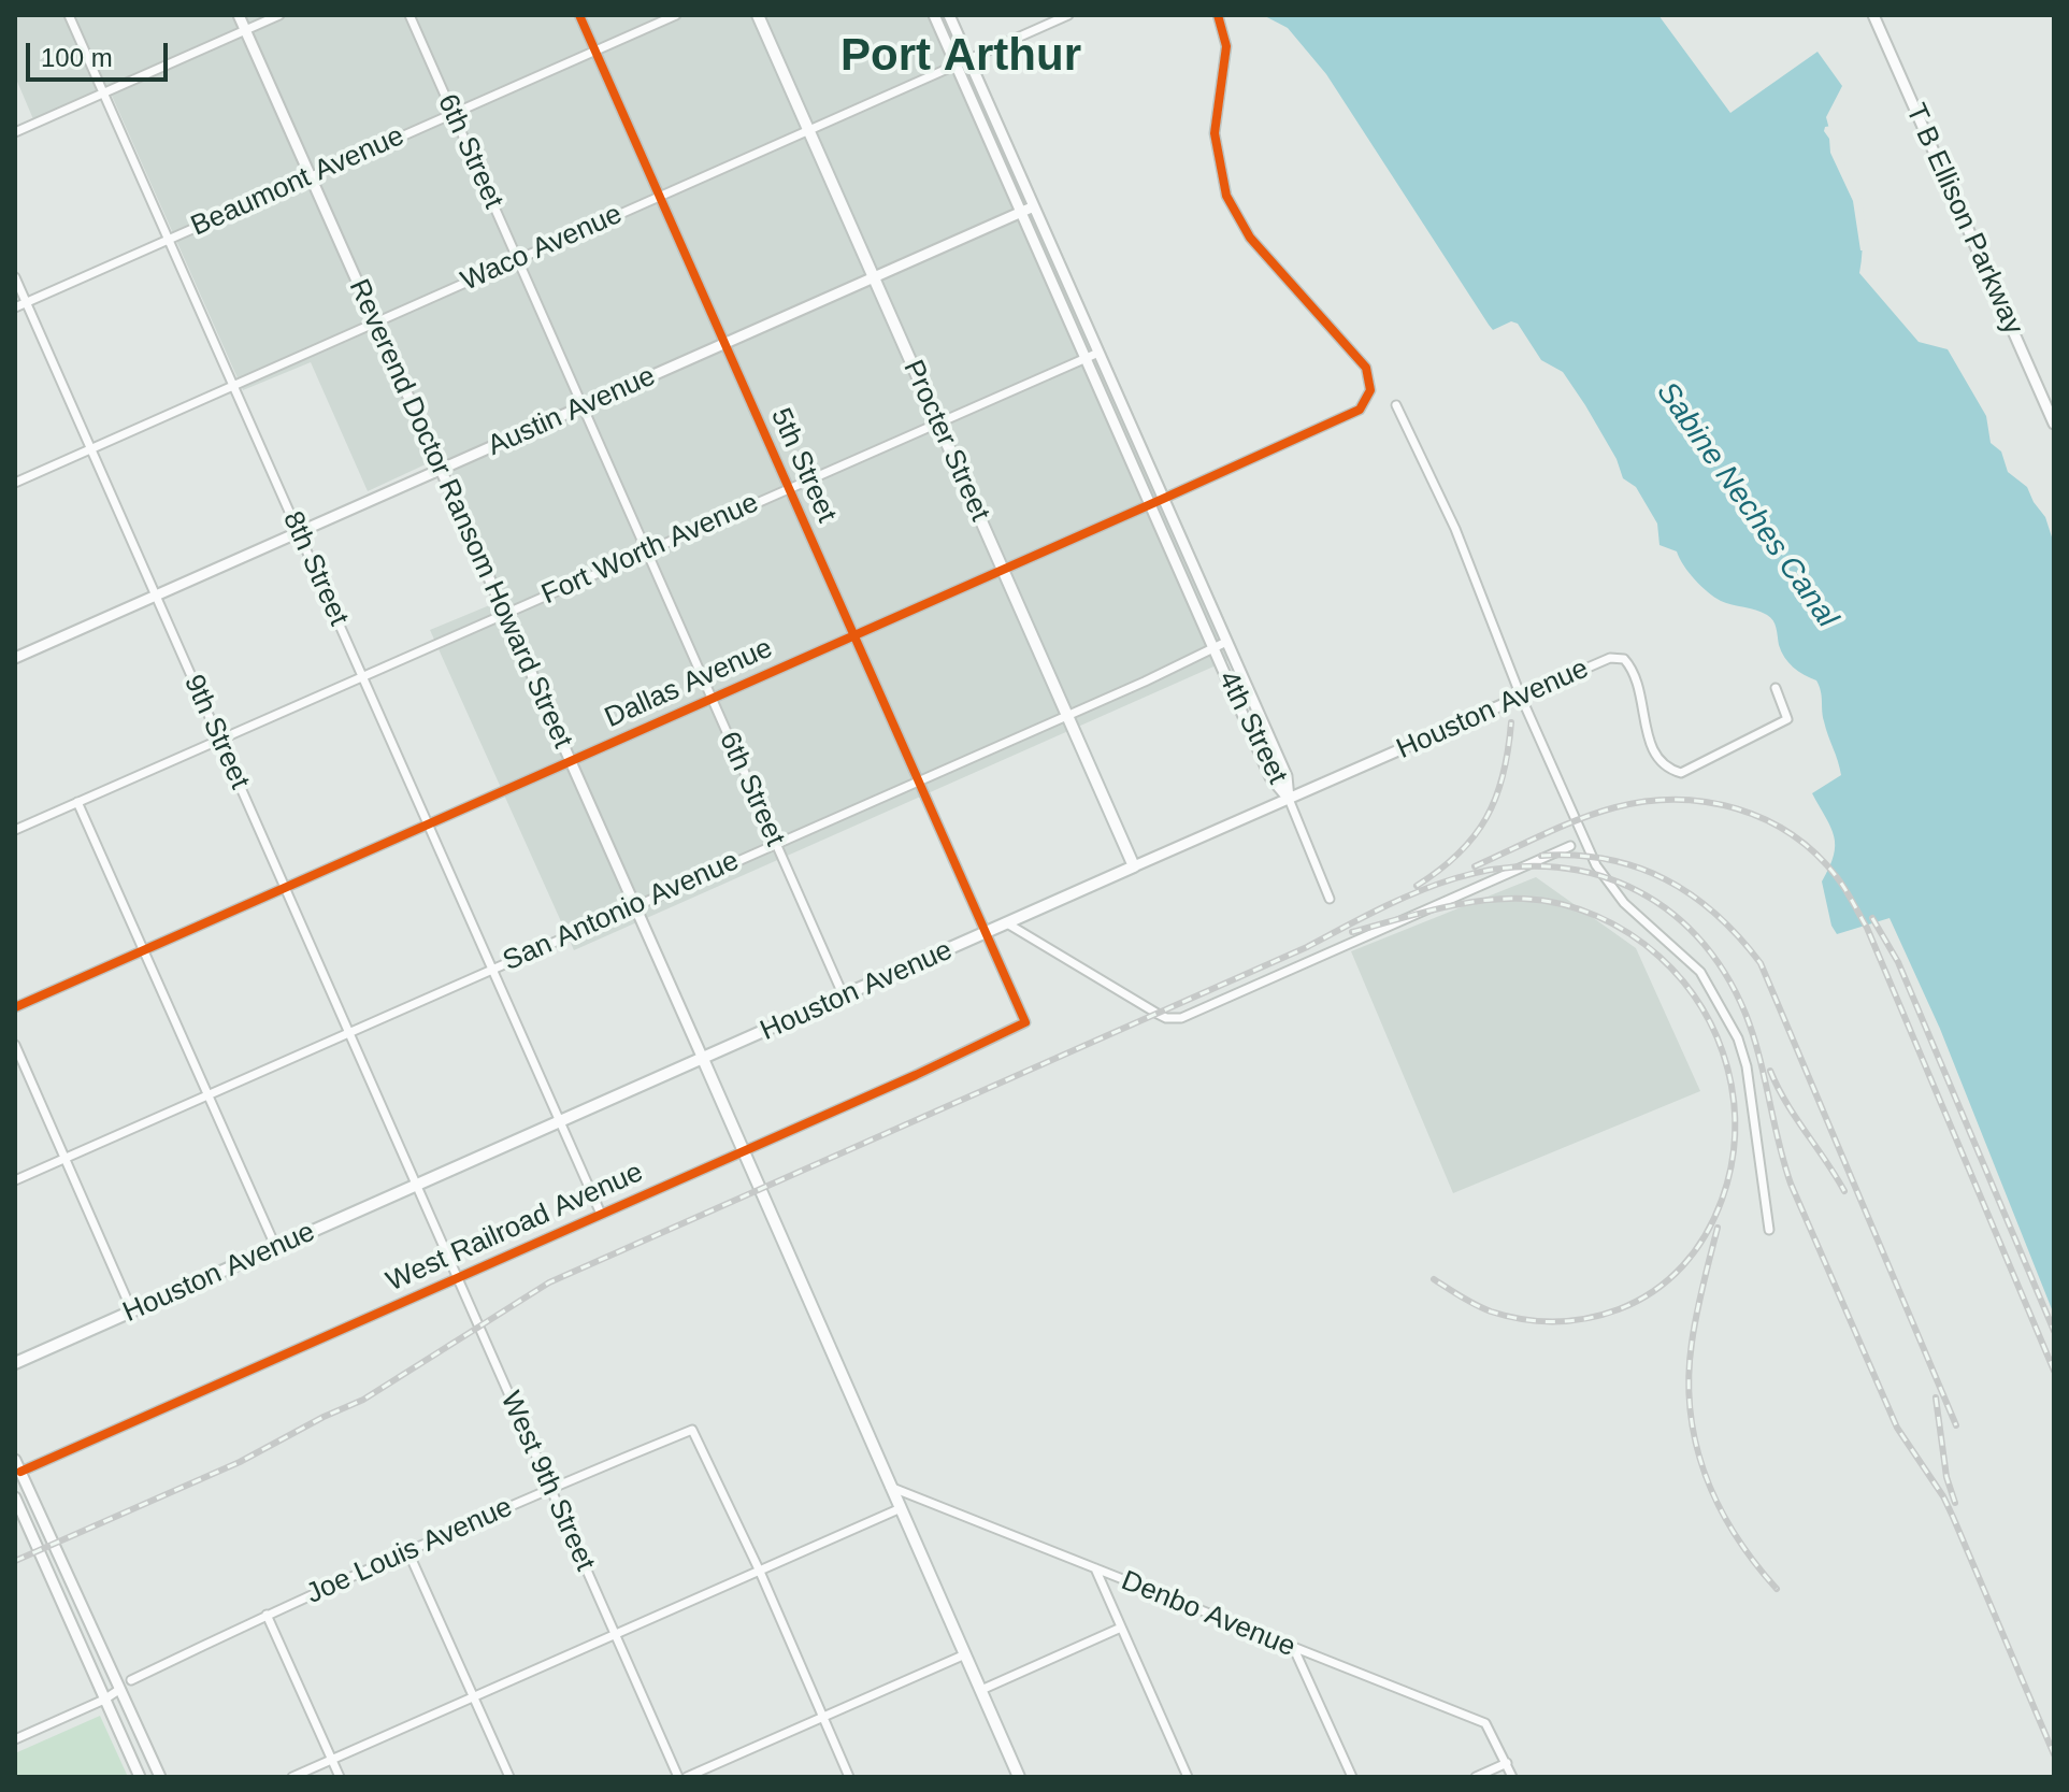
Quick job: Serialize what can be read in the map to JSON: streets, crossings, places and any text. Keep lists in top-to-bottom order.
{
  "streets": {
    "main road": ["Procter Street", "Houston Avenue"],
    "street": [
      "6th Street",
      "Beaumont Avenue",
      "T B Ellison Parkway",
      "Waco Avenue",
      "Austin Avenue",
      "5th Street",
      "Reverend Doctor Ransom Howard Street",
      "Fort Worth Avenue",
      "8th Street",
      "Dallas Avenue",
      "4th Street",
      "9th Street",
      "San Antonio Avenue",
      "West Railroad Avenue",
      "West 9th Street",
      "Joe Louis Avenue",
      "Denbo Avenue"
    ]
  },
  "crossings": [
    ["6th Street", "Beaumont Avenue"],
    ["6th Street", "Waco Avenue"],
    ["6th Street", "Austin Avenue"],
    ["6th Street", "Fort Worth Avenue"],
    ["6th Street", "Dallas Avenue"],
    ["6th Street", "Houston Avenue"],
    ["6th Street", "San Antonio Avenue"],
    ["Beaumont Avenue", "5th Street"],
    ["Beaumont Avenue", "Reverend Doctor Ransom Howard Street"],
    ["Beaumont Avenue", "8th Street"],
    ["Beaumont Avenue", "9th Street"],
    ["Waco Avenue", "Procter Street"],
    ["Waco Avenue", "5th Street"],
    ["Waco Avenue", "Reverend Doctor Ransom Howard Street"],
    ["Waco Avenue", "8th Street"],
    ["Waco Avenue", "4th Street"],
    ["Waco Avenue", "9th Street"],
    ["Austin Avenue", "Procter Street"],
    ["Austin Avenue", "5th Street"],
    ["Austin Avenue", "Reverend Doctor Ransom Howard Street"],
    ["Austin Avenue", "8th Street"],
    ["Austin Avenue", "4th Street"],
    ["Austin Avenue", "9th Street"],
    ["Procter Street", "Fort Worth Avenue"],
    ["Procter Street", "Dallas Avenue"],
    ["Procter Street", "Houston Avenue"],
    ["Procter Street", "San Antonio Avenue"],
    ["5th Street", "Fort Worth Avenue"],
    ["5th Street", "Dallas Avenue"],
    ["5th Street", "Houston Avenue"],
    ["5th Street", "San Antonio Avenue"],
    ["5th Street", "West Railroad Avenue"],
    ["Reverend Doctor Ransom Howard Street", "Fort Worth Avenue"],
    ["Reverend Doctor Ransom Howard Street", "Dallas Avenue"],
    ["Reverend Doctor Ransom Howard Street", "Houston Avenue"],
    ["Reverend Doctor Ransom Howard Street", "San Antonio Avenue"],
    ["Fort Worth Avenue", "8th Street"],
    ["Fort Worth Avenue", "4th Street"],
    ["Fort Worth Avenue", "9th Street"],
    ["8th Street", "Dallas Avenue"],
    ["8th Street", "Houston Avenue"],
    ["8th Street", "San Antonio Avenue"],
    ["8th Street", "West Railroad Avenue"],
    ["Dallas Avenue", "4th Street"],
    ["Dallas Avenue", "9th Street"],
    ["Houston Avenue", "4th Street"],
    ["Houston Avenue", "9th Street"],
    ["Houston Avenue", "West 9th Street"],
    ["4th Street", "San Antonio Avenue"],
    ["9th Street", "San Antonio Avenue"],
    ["9th Street", "West 9th Street"],
    ["West Railroad Avenue", "West 9th Street"],
    ["West 9th Street", "Joe Louis Avenue"]
  ],
  "districts": ["Port Arthur"],
  "water": ["Sabine Neches Canal"],
  "scale_bar": "100 m"
}
